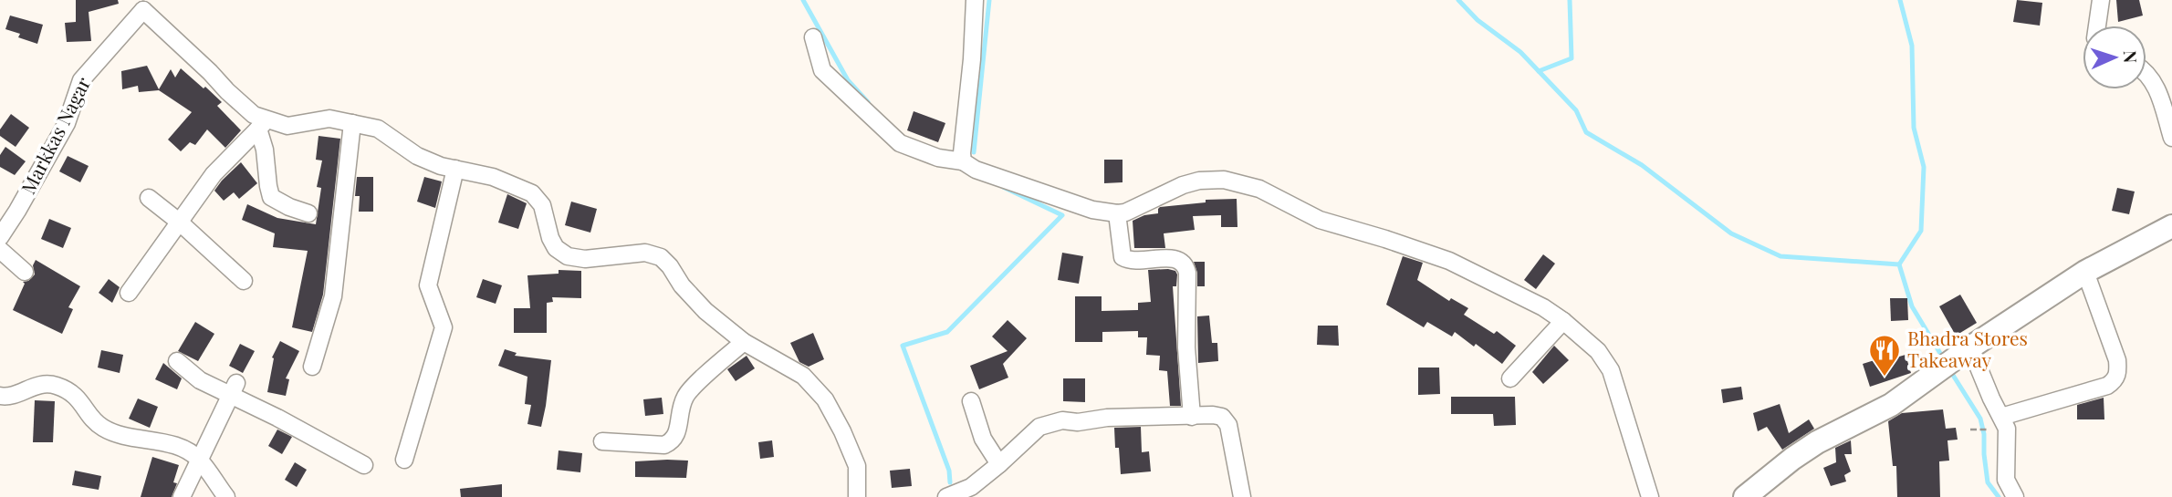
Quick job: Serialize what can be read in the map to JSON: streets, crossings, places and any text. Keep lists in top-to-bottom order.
{
  "streets": {
    "street": ["Markkas Nagar"]
  },
  "places": {
    "restaurant": ["Bhadra Stores Takeaway"]
  },
  "north": "right"
}
